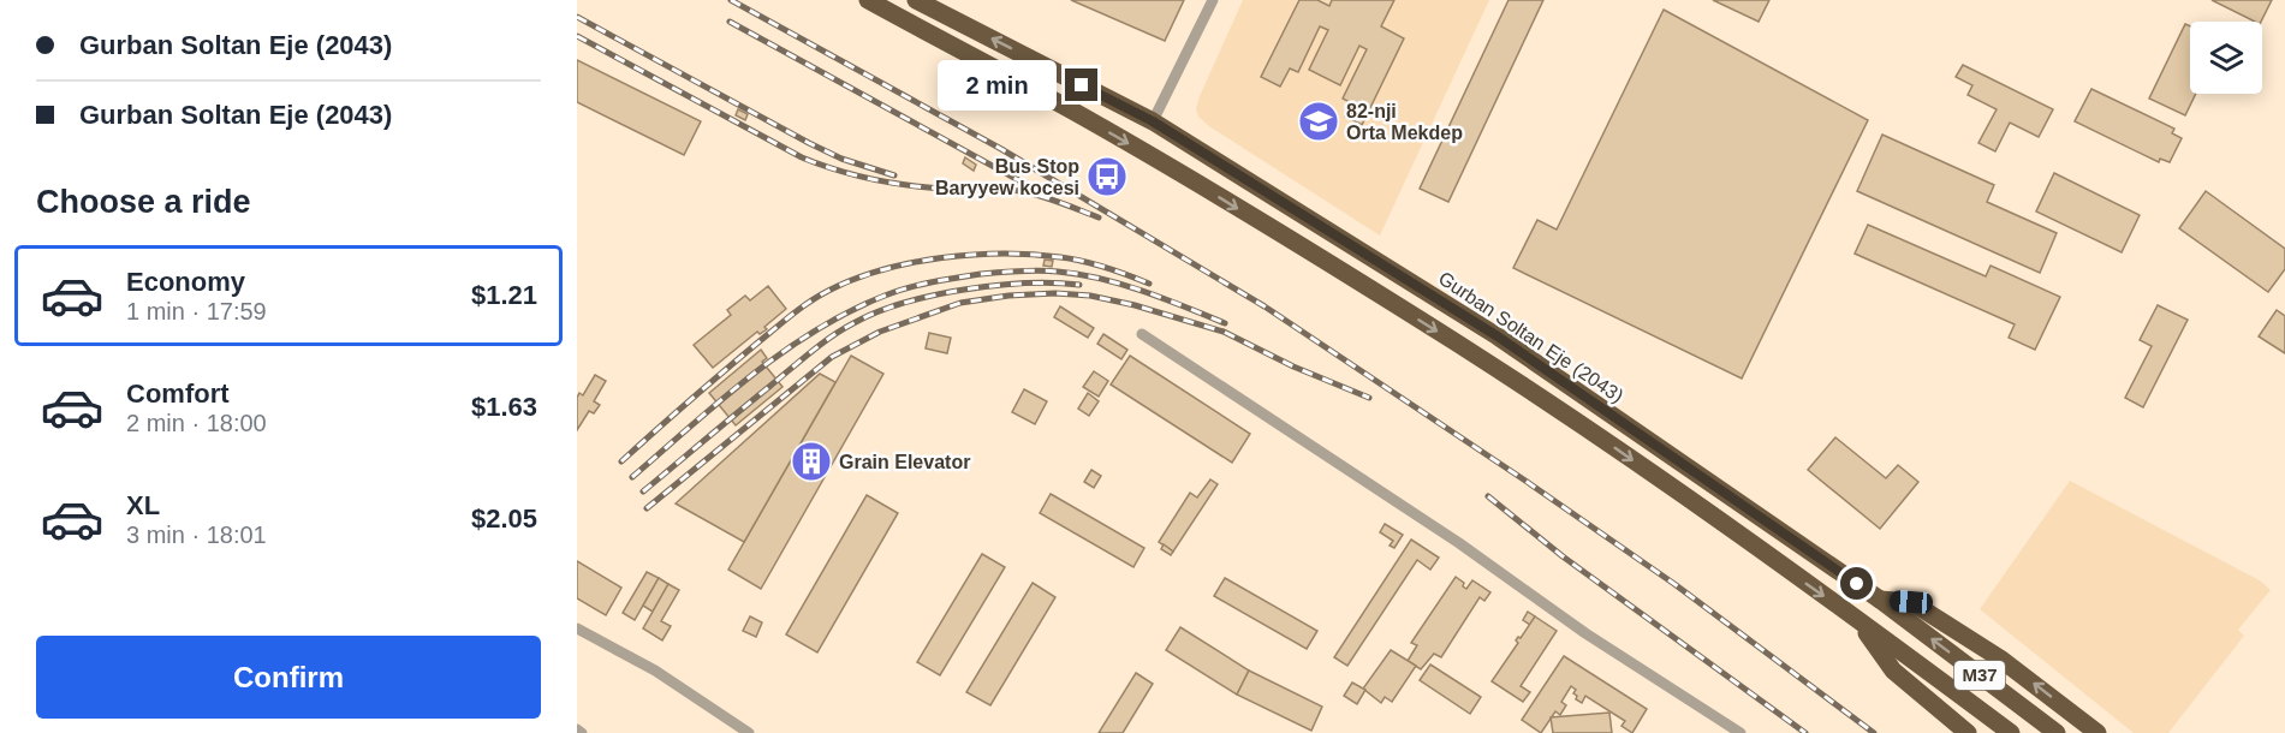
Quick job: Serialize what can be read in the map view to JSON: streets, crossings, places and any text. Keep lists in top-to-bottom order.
{
  "streets": {
    "highway": ["Gurban Soltan Eje (2043)", "M37"]
  },
  "places": {
    "school or university": ["82-nji Orta Mekdep"],
    "bus stop": ["Bus Stop Baryyew kocesi"],
    "building": ["Grain Elevator"]
  },
  "page": {
    "banner": ["Gurban Soltan Eje (2043)", "Gurban Soltan Eje (2043)"],
    "bubble": "2 min",
    "heading": "Choose a ride",
    "list": [
      {
        "name": "Economy",
        "note": "1 min · 17:59",
        "value": "$1.21"
      },
      {
        "name": "Comfort",
        "note": "2 min · 18:00",
        "value": "$1.63"
      },
      {
        "name": "XL",
        "note": "3 min · 18:01",
        "value": "$2.05"
      }
    ],
    "buttons": "Confirm"
  }
}
